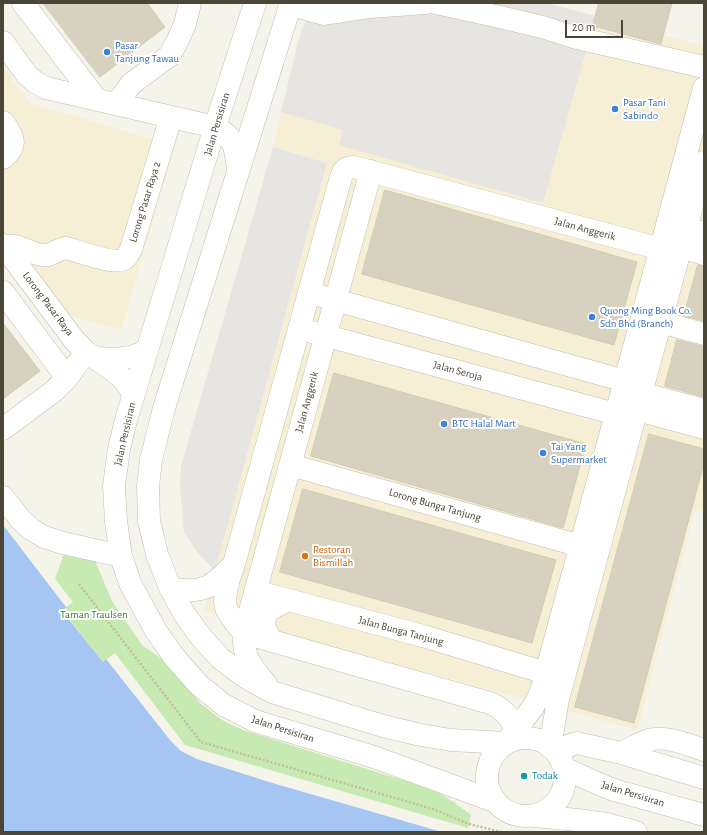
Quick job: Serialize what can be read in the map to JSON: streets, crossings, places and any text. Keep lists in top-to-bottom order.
{
  "streets": {
    "street": [
      "Jalan Persisiran",
      "Lorong Pasar Raya 2",
      "Jalan Anggerik",
      "Lorong Pasar Raya",
      "Jalan Seroja",
      "Lorong Bunga Tanjung",
      "Jalan Bunga Tanjung"
    ]
  },
  "crossings": [
    ["Jalan Persisiran", "Lorong Pasar Raya"],
    ["Lorong Pasar Raya 2", "Lorong Pasar Raya"],
    ["Jalan Anggerik", "Jalan Seroja"],
    ["Jalan Anggerik", "Lorong Bunga Tanjung"],
    ["Jalan Anggerik", "Jalan Bunga Tanjung"]
  ],
  "parks": ["Taman Traulsen"],
  "places": [
    "Pasar Tanjung Tawau",
    "Pasar Tani Sabindo",
    "Quong Ming Book Co. Sdn Bhd (Branch)",
    "BTC Halal Mart",
    "Tai Yang Supermarket",
    "Restoran Bismillah",
    "Todak"
  ],
  "scale_bar": "20 m"
}
